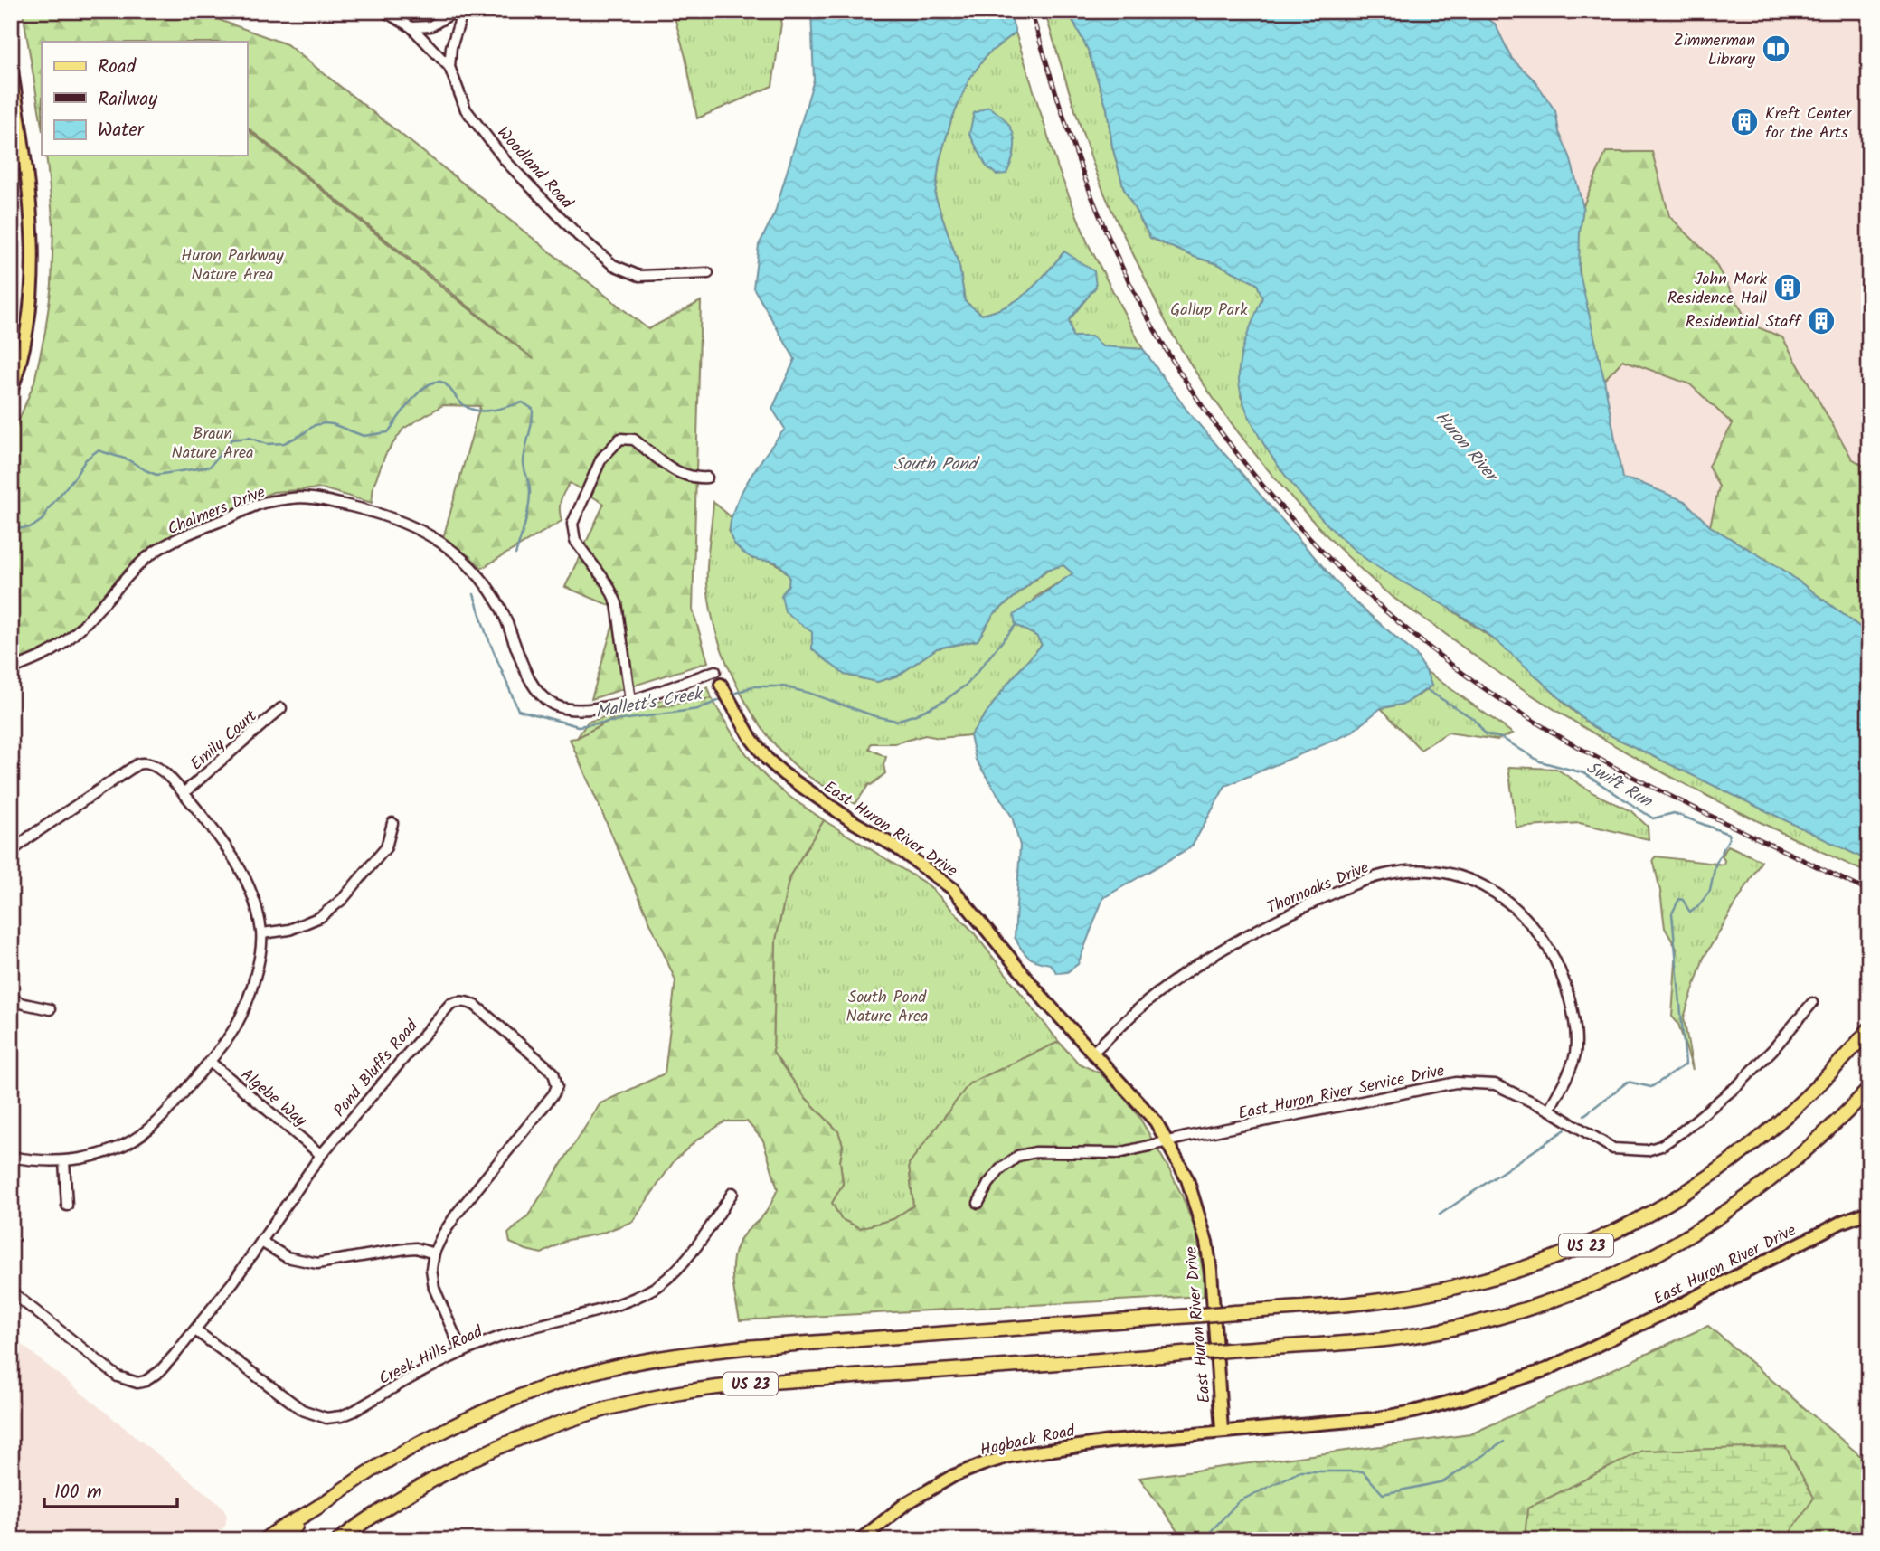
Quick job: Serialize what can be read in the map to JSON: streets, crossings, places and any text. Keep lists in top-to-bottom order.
{
  "streets": {
    "highway": ["US 23"],
    "main road": ["East Huron River Drive", "Hogback Road"],
    "street": [
      "Woodland Road",
      "Chalmers Drive",
      "Emily Court",
      "Thornoaks Drive",
      "Pond Bluffs Road",
      "East Huron River Service Drive",
      "Algebe Way",
      "Creek Hills Road"
    ]
  },
  "crossings": [
    ["East Huron River Drive", "Thornoaks Drive"],
    ["East Huron River Drive", "East Huron River Service Drive"],
    ["East Huron River Drive", "Hogback Road"],
    ["Thornoaks Drive", "East Huron River Service Drive"],
    ["Pond Bluffs Road", "Algebe Way"],
    ["Pond Bluffs Road", "Creek Hills Road"]
  ],
  "water": [
    "Huron River",
    "South Pond",
    "Mallett's Creek",
    "Swift Run"
  ],
  "parks": [
    "Huron Parkway Nature Area",
    "Gallup Park",
    "Braun Nature Area",
    "South Pond Nature Area"
  ],
  "places": {
    "library": ["Zimmerman Library"],
    "building": ["Kreft Center for the Arts", "John Mark Residence Hall", "Residential Staff"]
  },
  "legend": ["Road", "Railway", "Water"],
  "scale_bar": "100 m"
}
